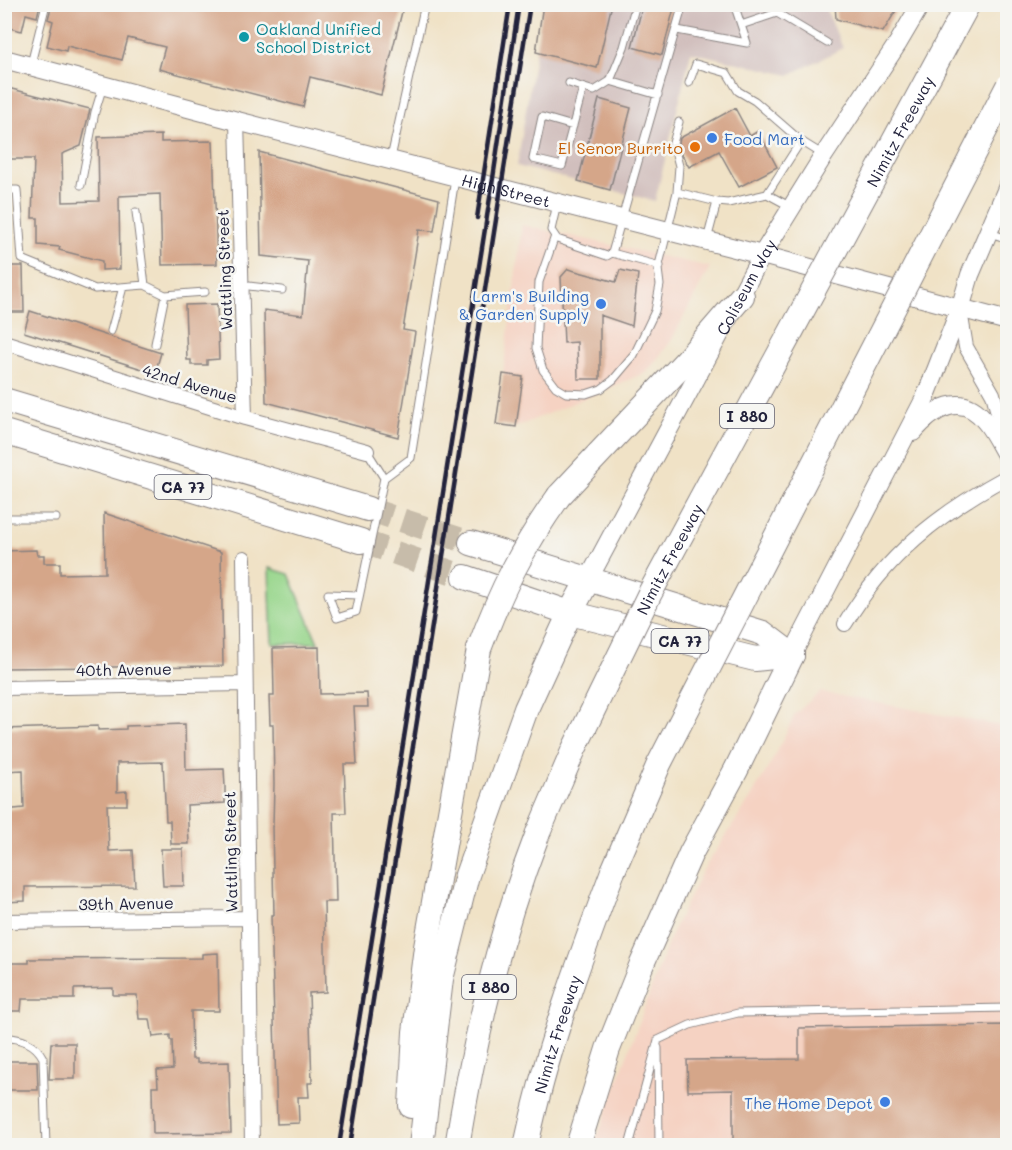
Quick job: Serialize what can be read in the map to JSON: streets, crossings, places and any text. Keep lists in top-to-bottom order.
{
  "streets": {
    "highway": ["Nimitz Freeway", "I 880", "CA 77"],
    "main road": ["High Street", "Coliseum Way"],
    "street": [
      "Wattling Street",
      "42nd Avenue",
      "40th Avenue",
      "39th Avenue"
    ]
  },
  "crossings": [
    ["High Street", "Wattling Street"],
    ["High Street", "Coliseum Way"],
    ["Wattling Street", "42nd Avenue"],
    ["Wattling Street", "40th Avenue"],
    ["Wattling Street", "39th Avenue"],
    ["Coliseum Way", "CA 77"]
  ],
  "places": [
    "Oakland Unified School District",
    "Food Mart",
    "El Senor Burrito",
    "Larm's Building & Garden Supply",
    "The Home Depot"
  ]
}
